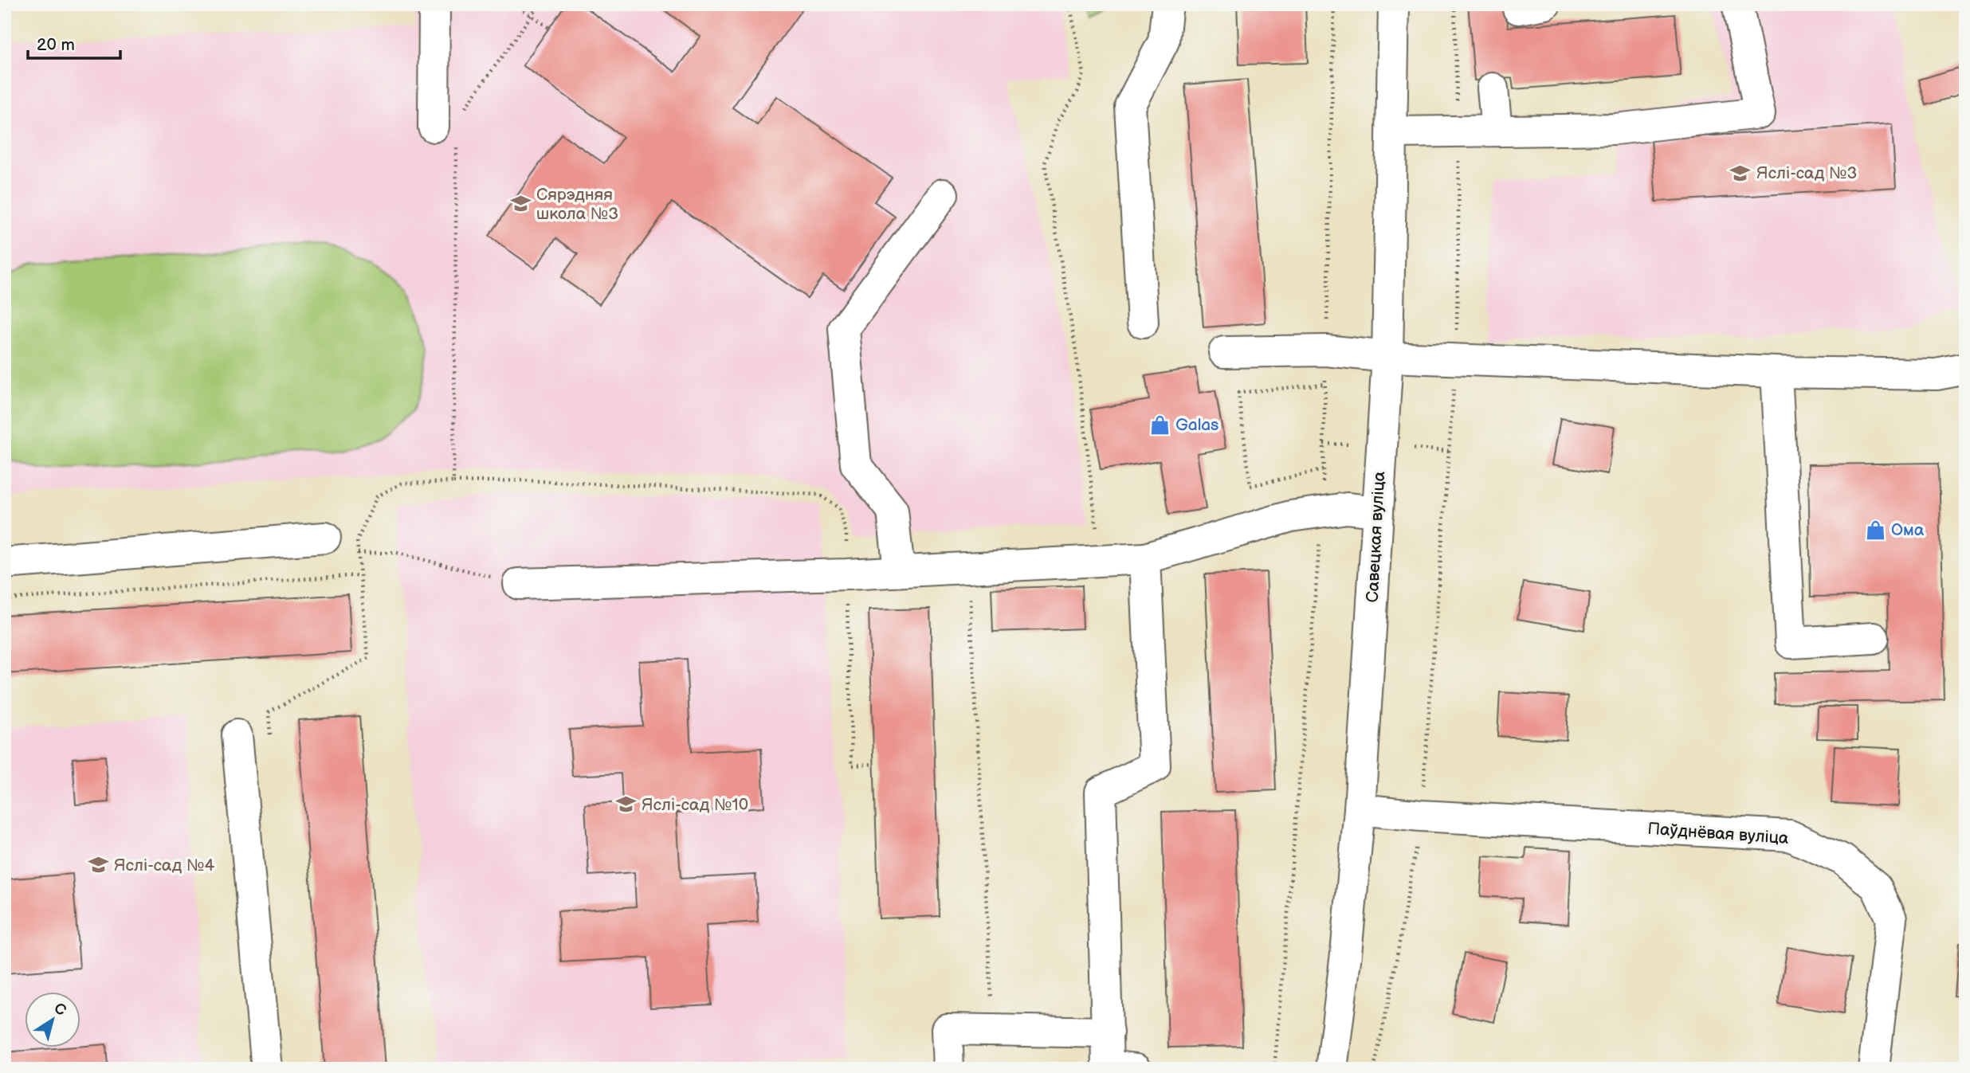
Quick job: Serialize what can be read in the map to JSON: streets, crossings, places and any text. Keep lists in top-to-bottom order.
{
  "streets": {
    "street": ["Савецкая вуліца", "Паўднёвая вуліца"]
  },
  "crossings": [
    ["Савецкая вуліца", "Паўднёвая вуліца"]
  ],
  "places": {
    "school or university": [
      "Яслі-сад №3",
      "Сярэдняя школа №3",
      "Яслі-сад №10",
      "Яслі-сад №4"
    ],
    "shop": ["Galas", "Ома"]
  },
  "scale_bar": "20 m",
  "north": "top right"
}
